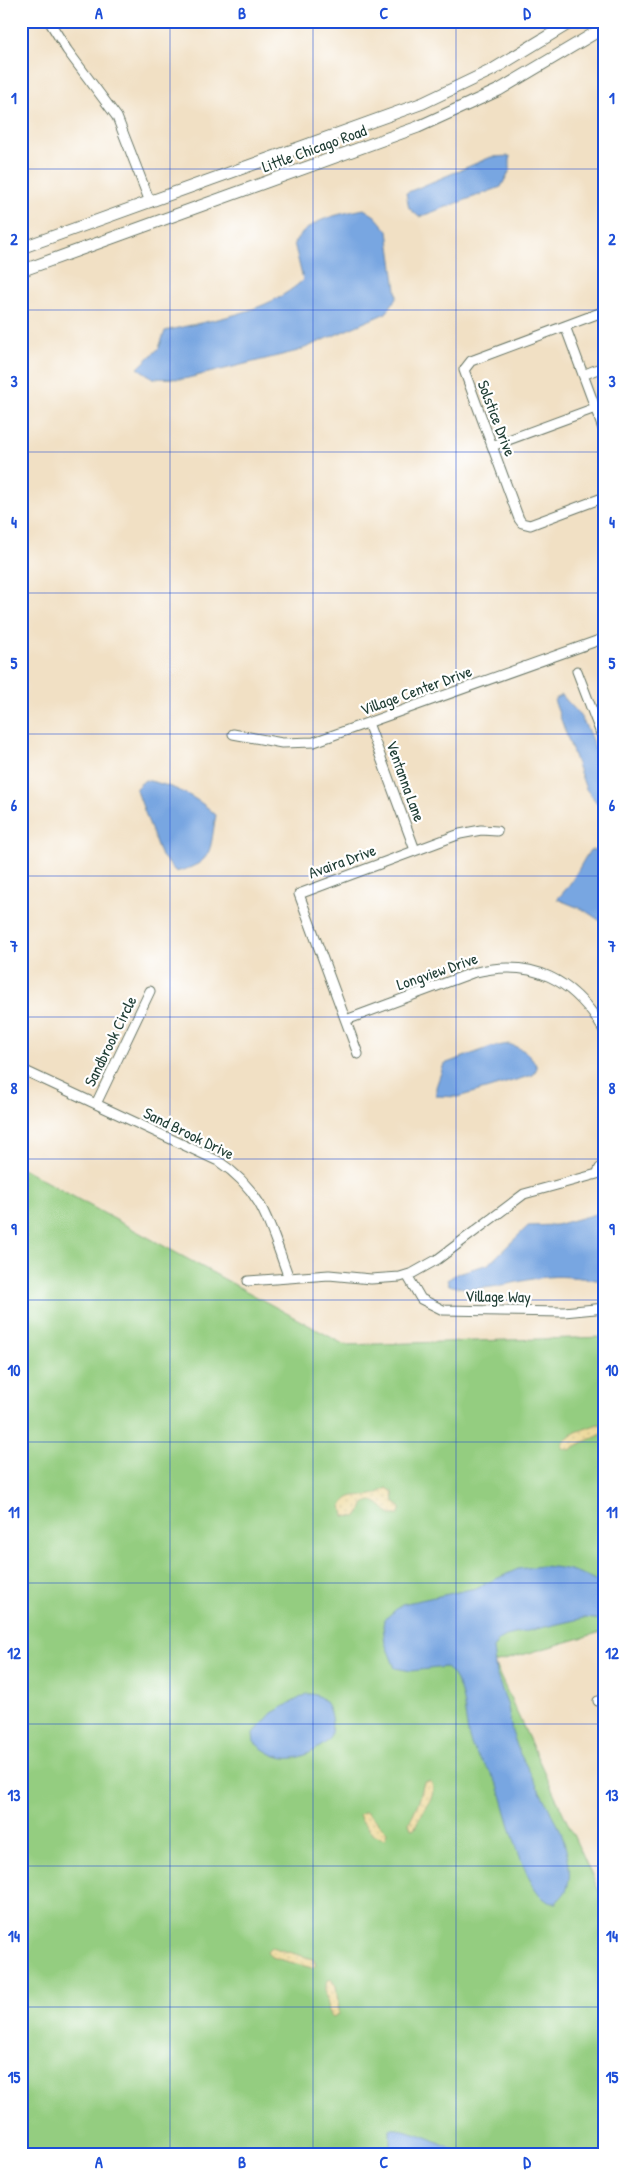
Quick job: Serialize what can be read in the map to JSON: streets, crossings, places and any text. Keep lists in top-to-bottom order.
{
  "streets": {
    "main road": ["Little Chicago Road"],
    "street": [
      "Solstice Drive",
      "Village Center Drive",
      "Ventanna Lane",
      "Avaira Drive",
      "Longview Drive",
      "Sandbrook Circle",
      "Sand Brook Drive",
      "Village Way"
    ]
  },
  "crossings": [
    ["Village Center Drive", "Ventanna Lane"],
    ["Ventanna Lane", "Avaira Drive"],
    ["Avaira Drive", "Longview Drive"],
    ["Sandbrook Circle", "Sand Brook Drive"]
  ],
  "grid": {
    "columns": [
      "A",
      "B",
      "C",
      "D"
    ],
    "rows": [
      "1",
      "2",
      "3",
      "4",
      "5",
      "6",
      "7",
      "8",
      "9",
      "10",
      "11",
      "12",
      "13",
      "14",
      "15"
    ]
  }
}
